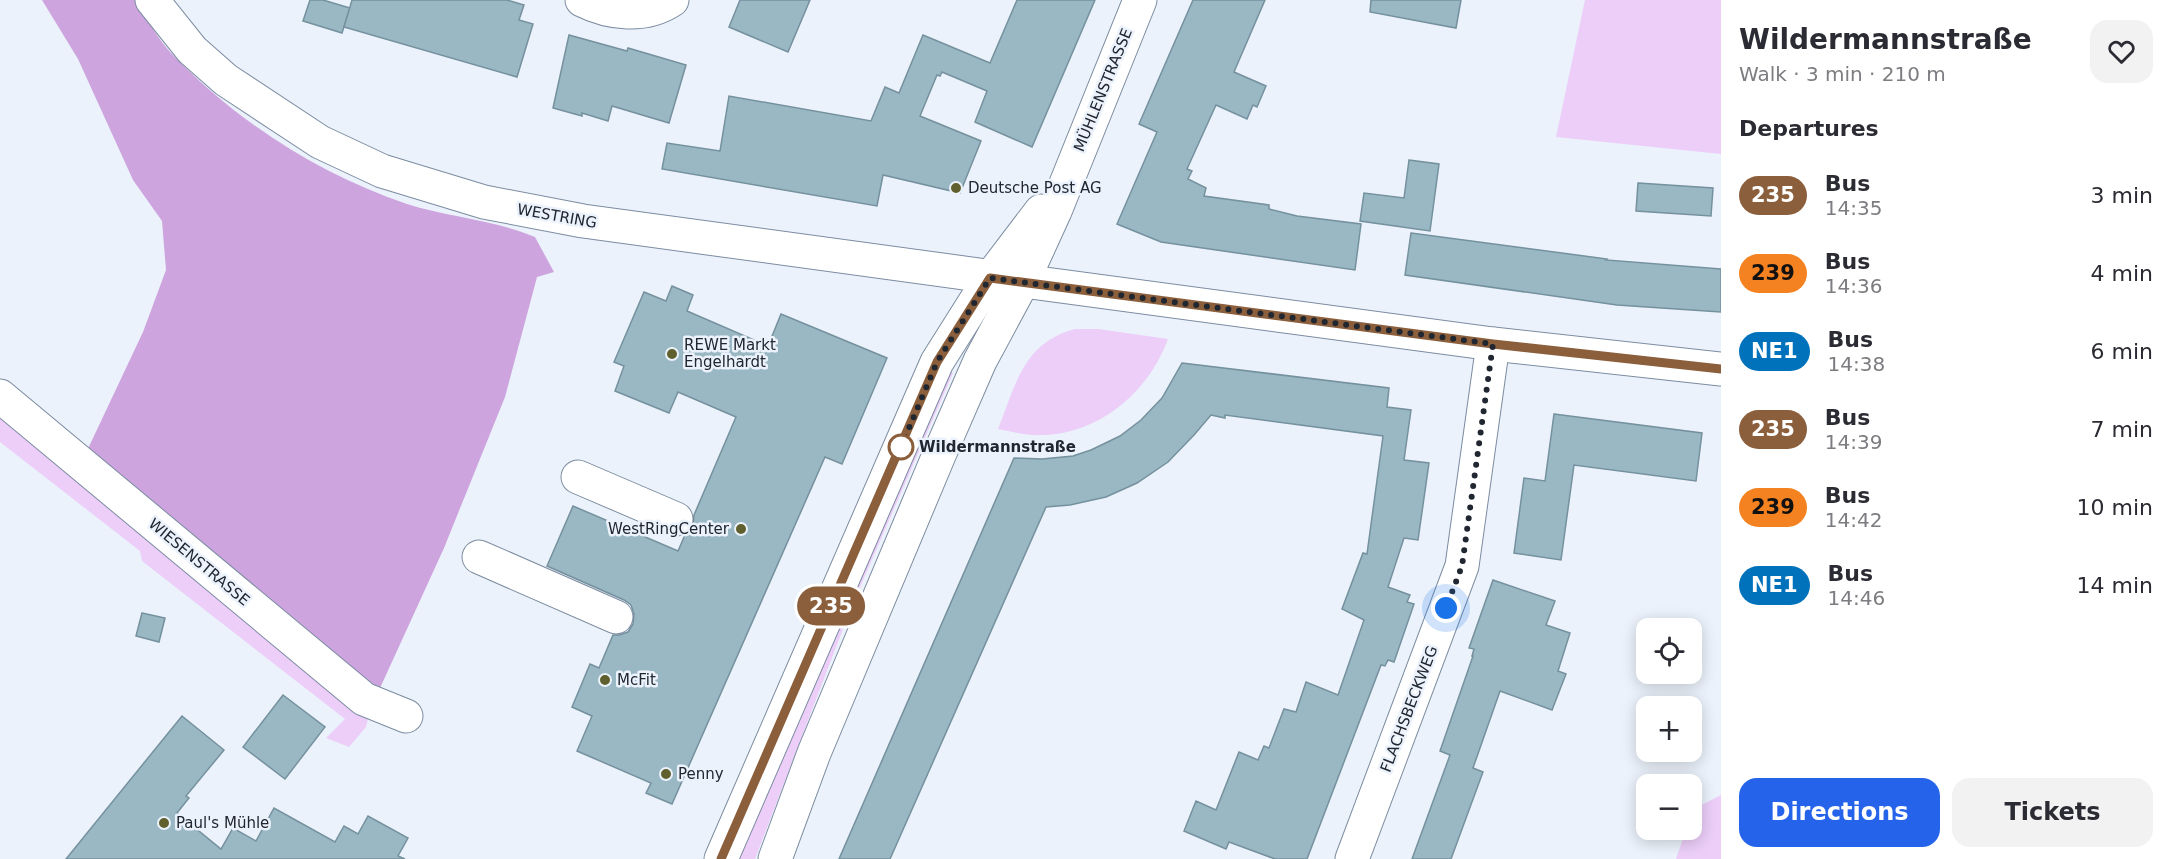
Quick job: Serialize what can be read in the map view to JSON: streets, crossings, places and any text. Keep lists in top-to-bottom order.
{
  "streets": {
    "main road": [
      "MÜHLENSTRASSE",
      "WESTRING",
      "WIESENSTRASSE",
      "FLACHSBECKWEG"
    ]
  },
  "crossings": [
    ["MÜHLENSTRASSE", "WESTRING"]
  ],
  "places": [
    "Deutsche Post AG",
    "REWE Markt Engelhardt",
    "Wildermannstraße",
    "WestRingCenter",
    "McFit",
    "Penny",
    "Paul's Mühle"
  ],
  "lines": ["bus line 235"],
  "page": {
    "on_map": "235",
    "heading": [
      ["Wildermannstraße", "Walk · 3 min · 210 m"],
      "Departures"
    ],
    "list": [
      {
        "mark": "235",
        "name": "Bus",
        "note": "14:35",
        "value": "3 min"
      },
      {
        "mark": "239",
        "name": "Bus",
        "note": "14:36",
        "value": "4 min"
      },
      {
        "mark": "NE1",
        "name": "Bus",
        "note": "14:38",
        "value": "6 min"
      },
      {
        "mark": "235",
        "name": "Bus",
        "note": "14:39",
        "value": "7 min"
      },
      {
        "mark": "239",
        "name": "Bus",
        "note": "14:42",
        "value": "10 min"
      },
      {
        "mark": "NE1",
        "name": "Bus",
        "note": "14:46",
        "value": "14 min"
      }
    ],
    "map_buttons": ["+", "−"],
    "buttons": ["Directions", "Tickets"]
  }
}
